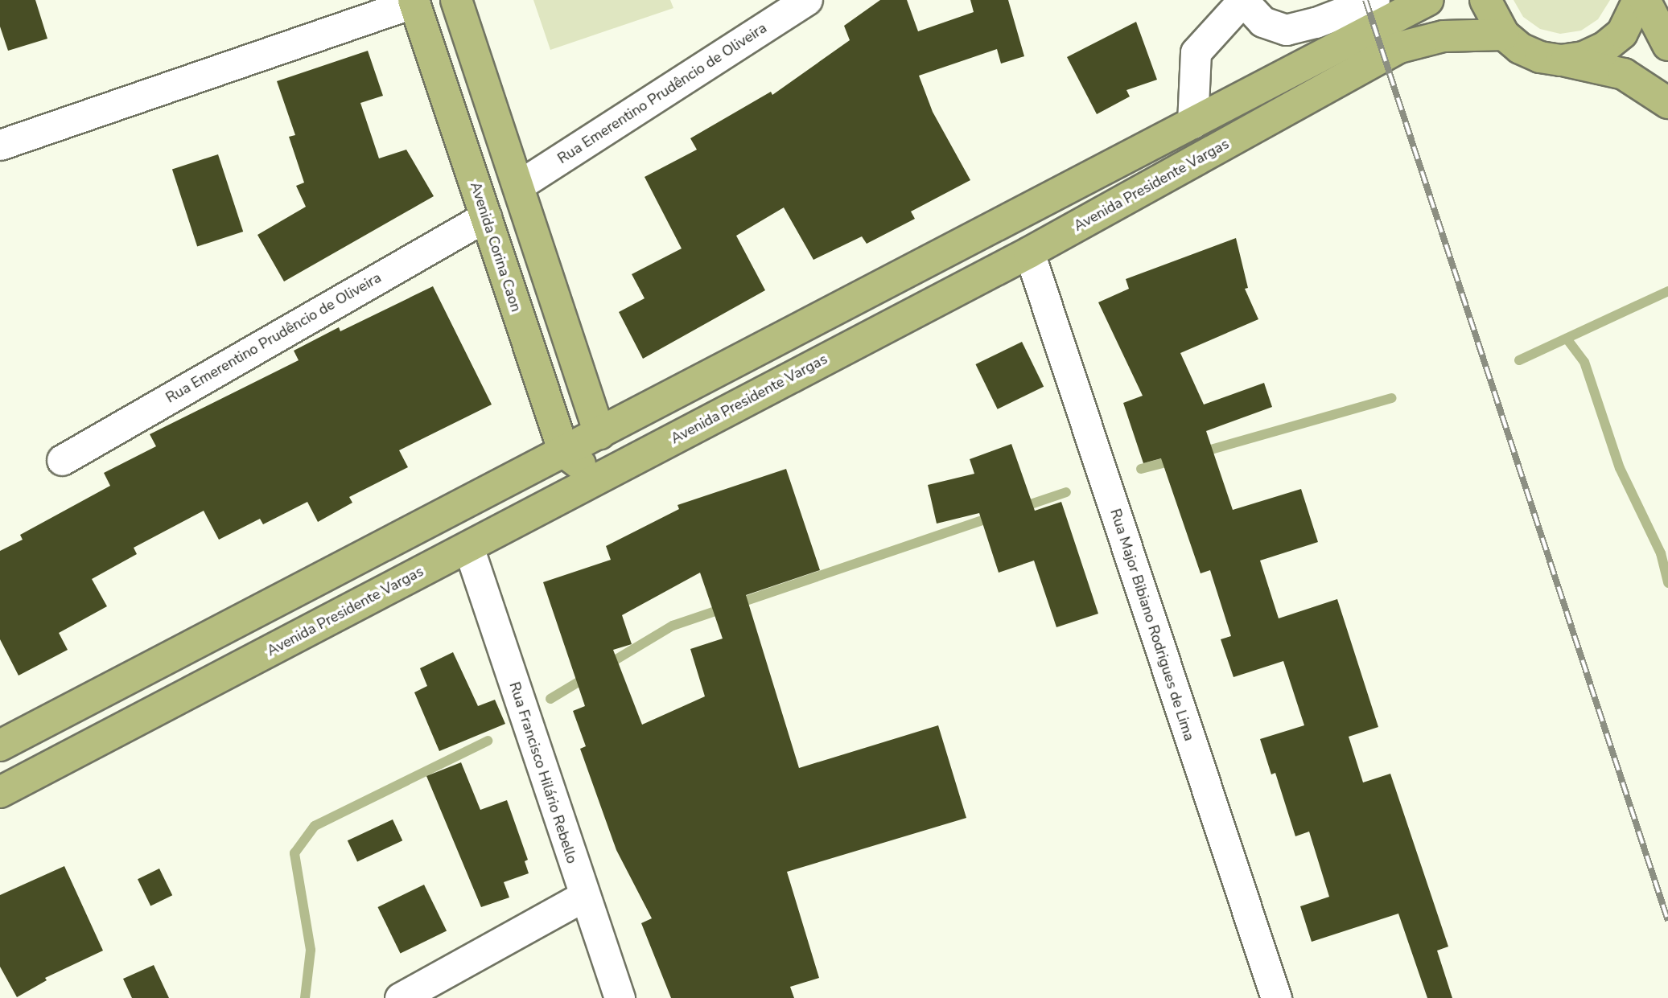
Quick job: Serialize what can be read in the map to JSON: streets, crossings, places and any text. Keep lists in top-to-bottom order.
{
  "streets": {
    "main road": ["Avenida Presidente Vargas", "Avenida Corina Caon"],
    "street": ["Rua Emerentino Prudêncio de Oliveira", "Rua Major Bibiano Rodrigues de Lima", "Rua Francisco Hilário Rebello"]
  },
  "crossings": [
    ["Rua Emerentino Prudêncio de Oliveira", "Avenida Corina Caon"],
    ["Avenida Presidente Vargas", "Rua Major Bibiano Rodrigues de Lima"],
    ["Avenida Presidente Vargas", "Rua Francisco Hilário Rebello"]
  ]
}
